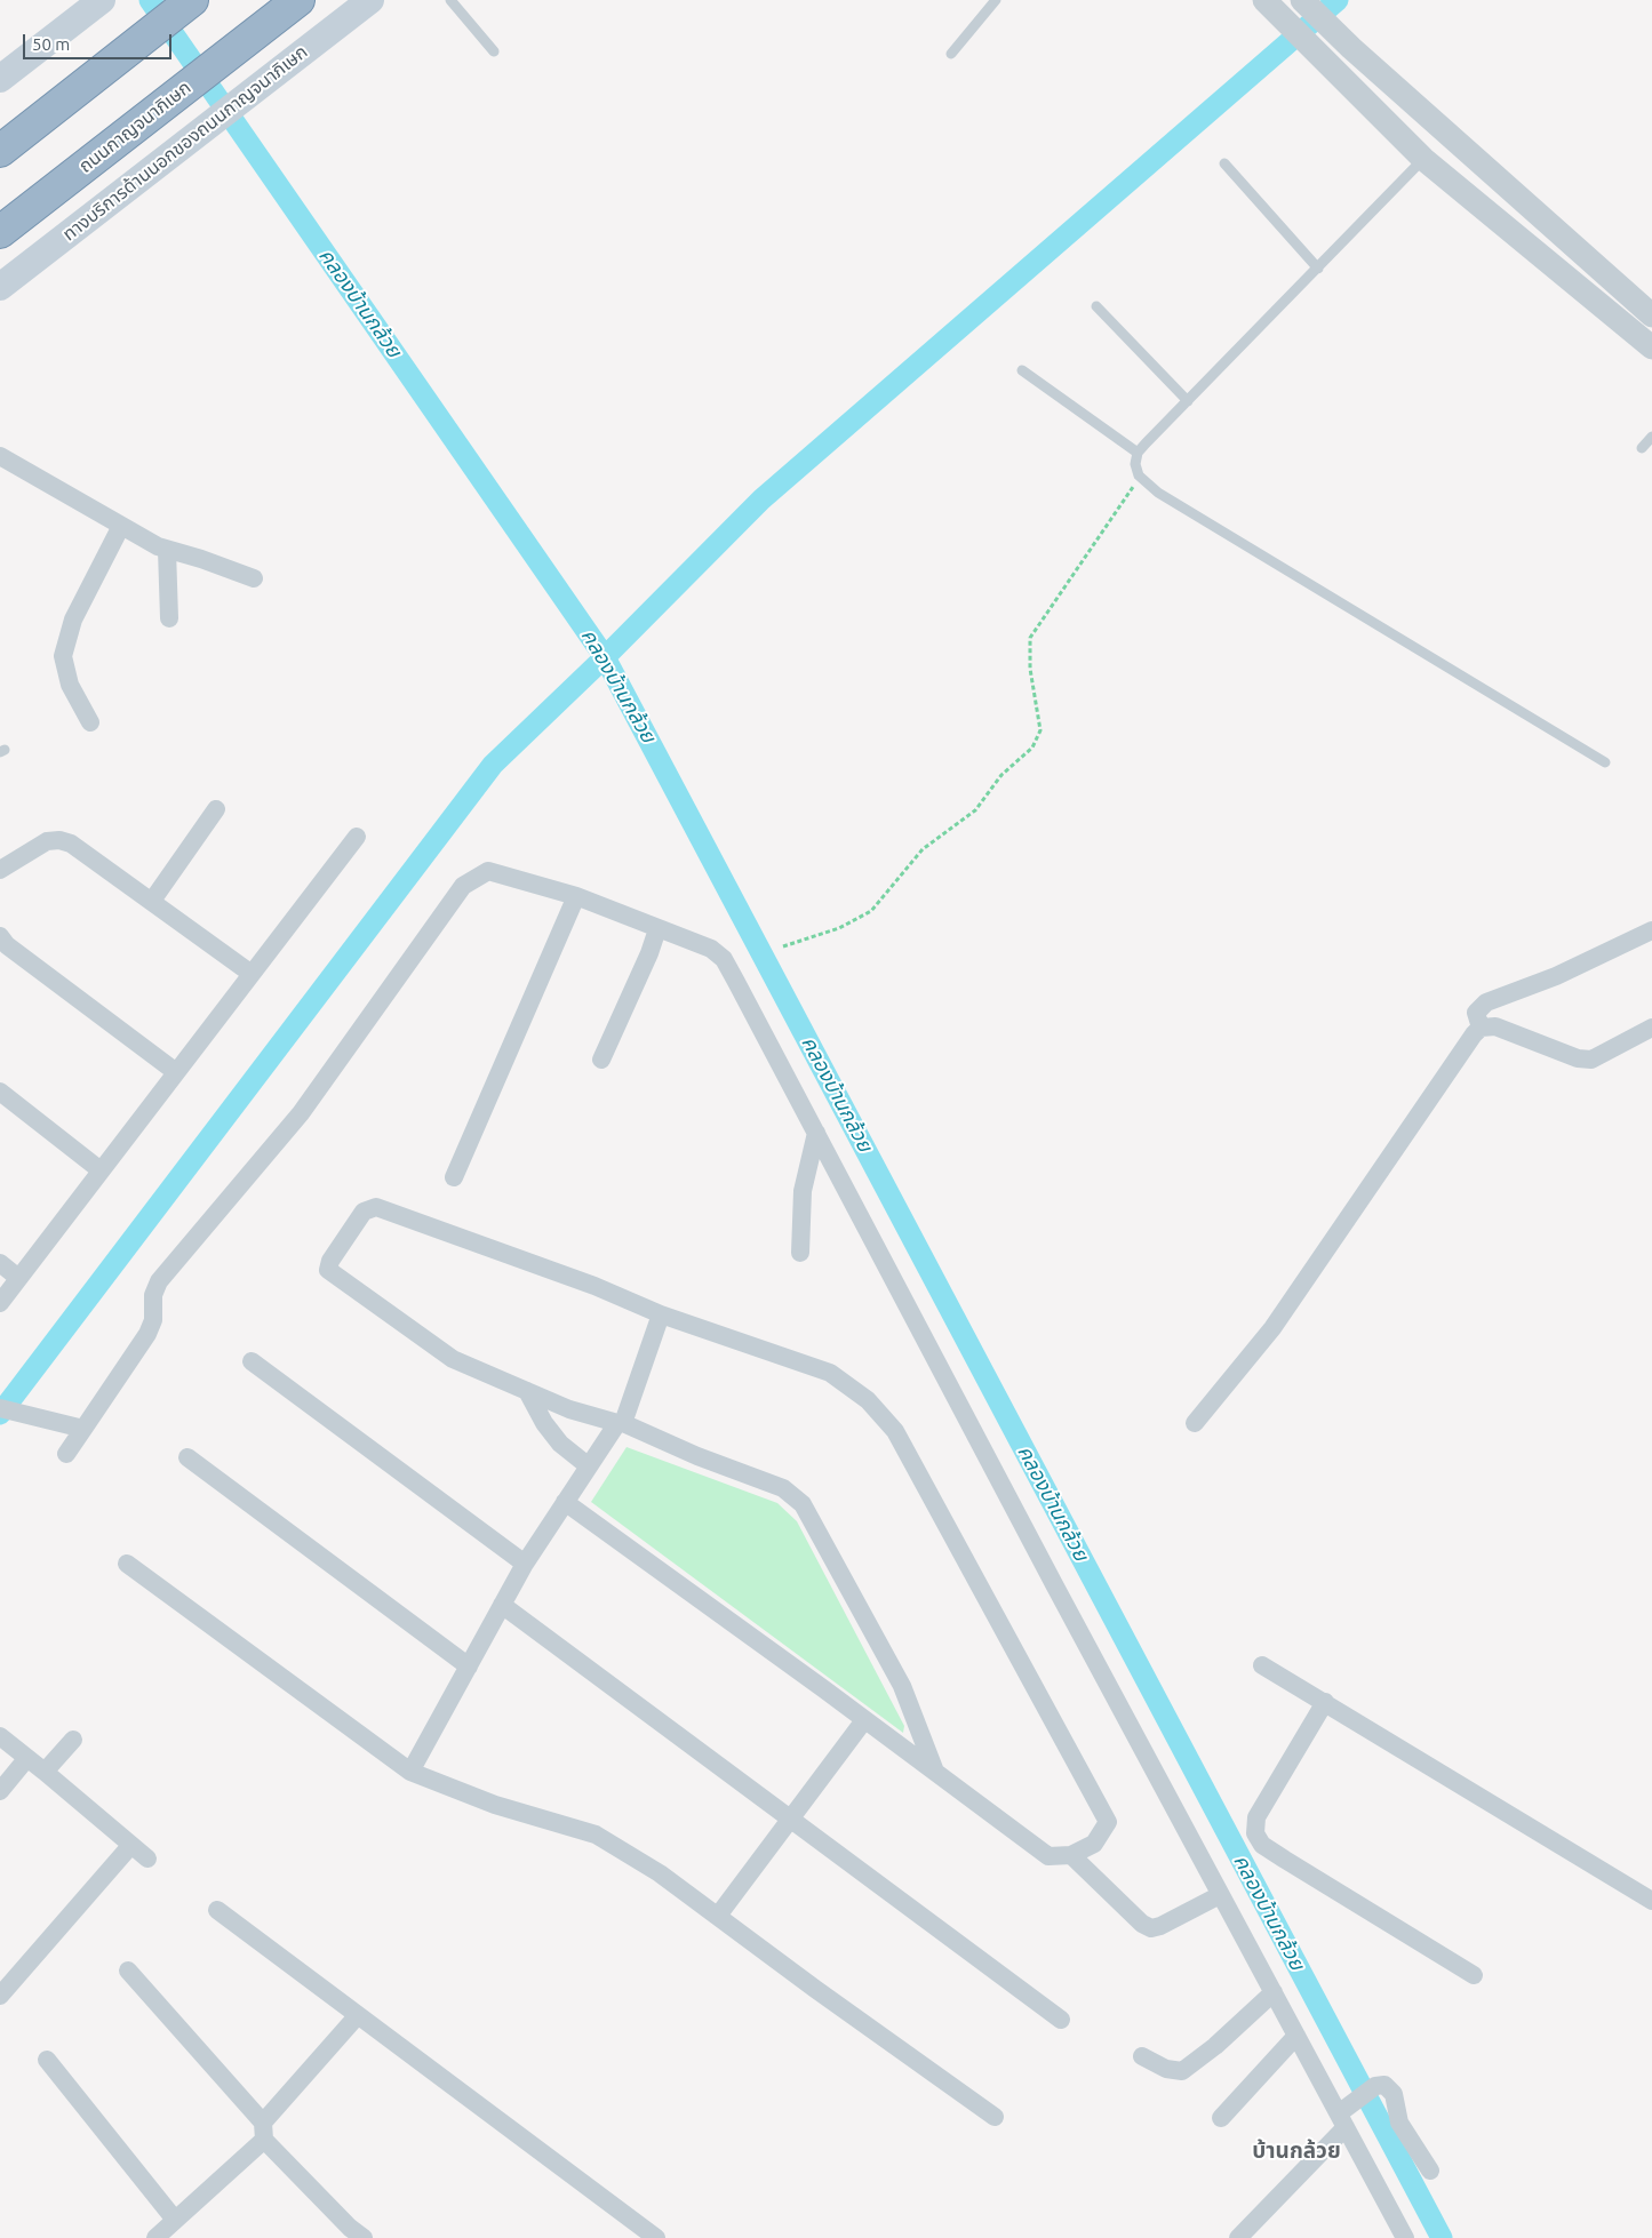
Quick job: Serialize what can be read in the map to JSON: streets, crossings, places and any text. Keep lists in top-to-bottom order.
{
  "streets": {
    "highway": ["ถนนกาญจนาภิเษก"],
    "main road": ["ทางบริการด้านนอกของถนนกาญจนาภิเษก"]
  },
  "districts": ["บ้านกล้วย"],
  "water": ["คลองบ้านกล้วย"],
  "scale_bar": "50 m"
}
